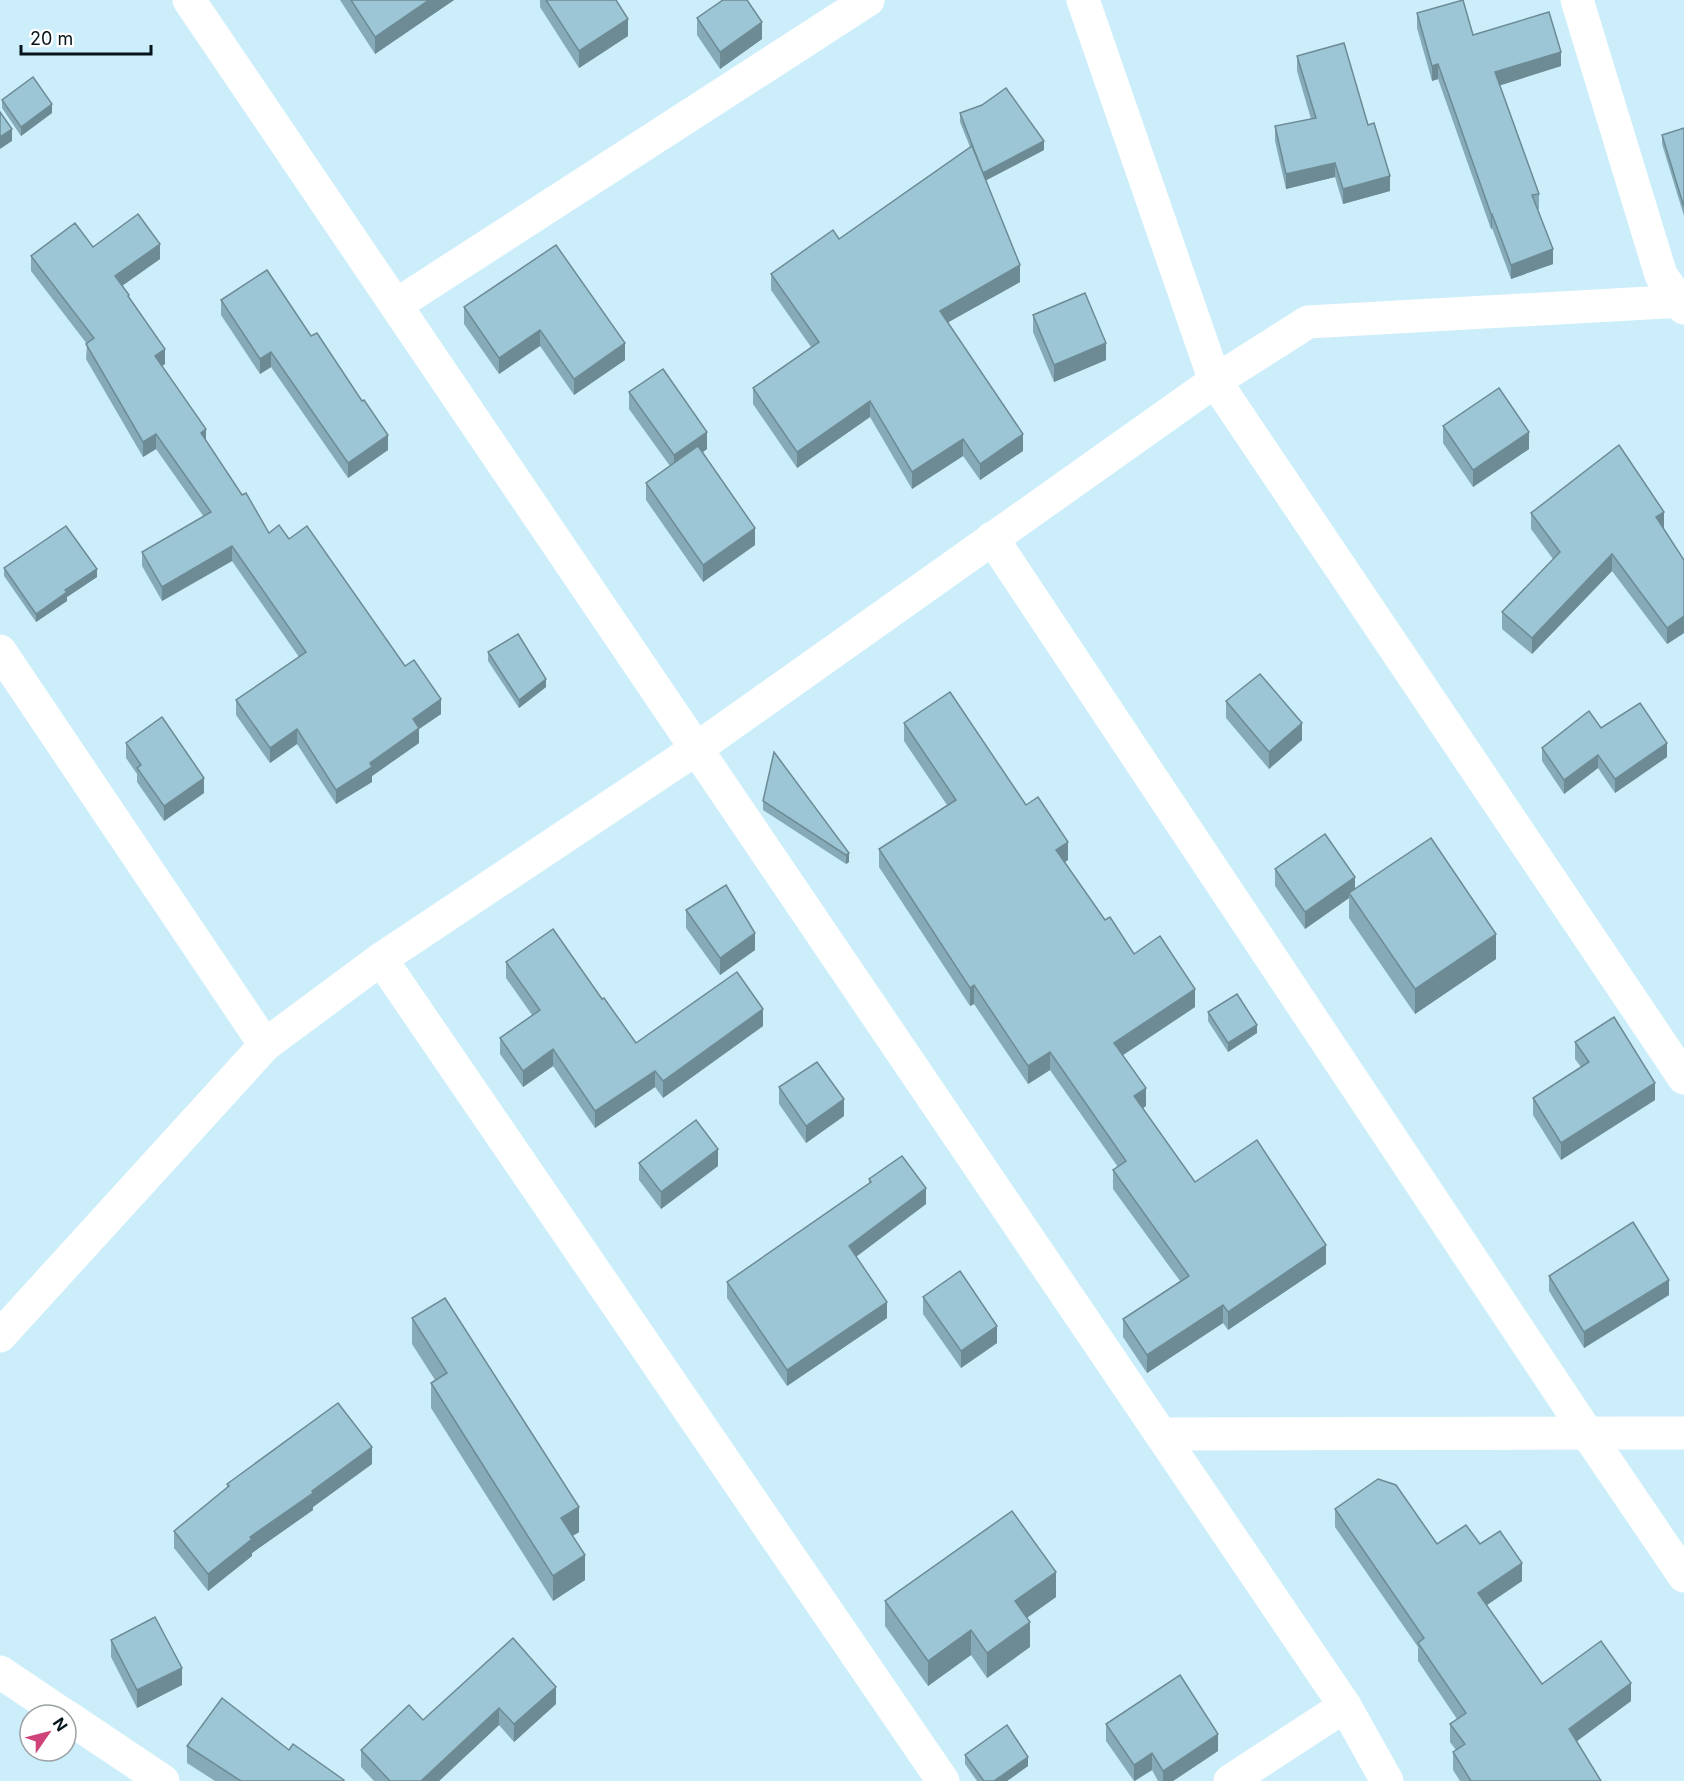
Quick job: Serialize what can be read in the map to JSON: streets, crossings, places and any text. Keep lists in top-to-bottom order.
{
  "scale_bar": "20 m",
  "north": "top right"
}
